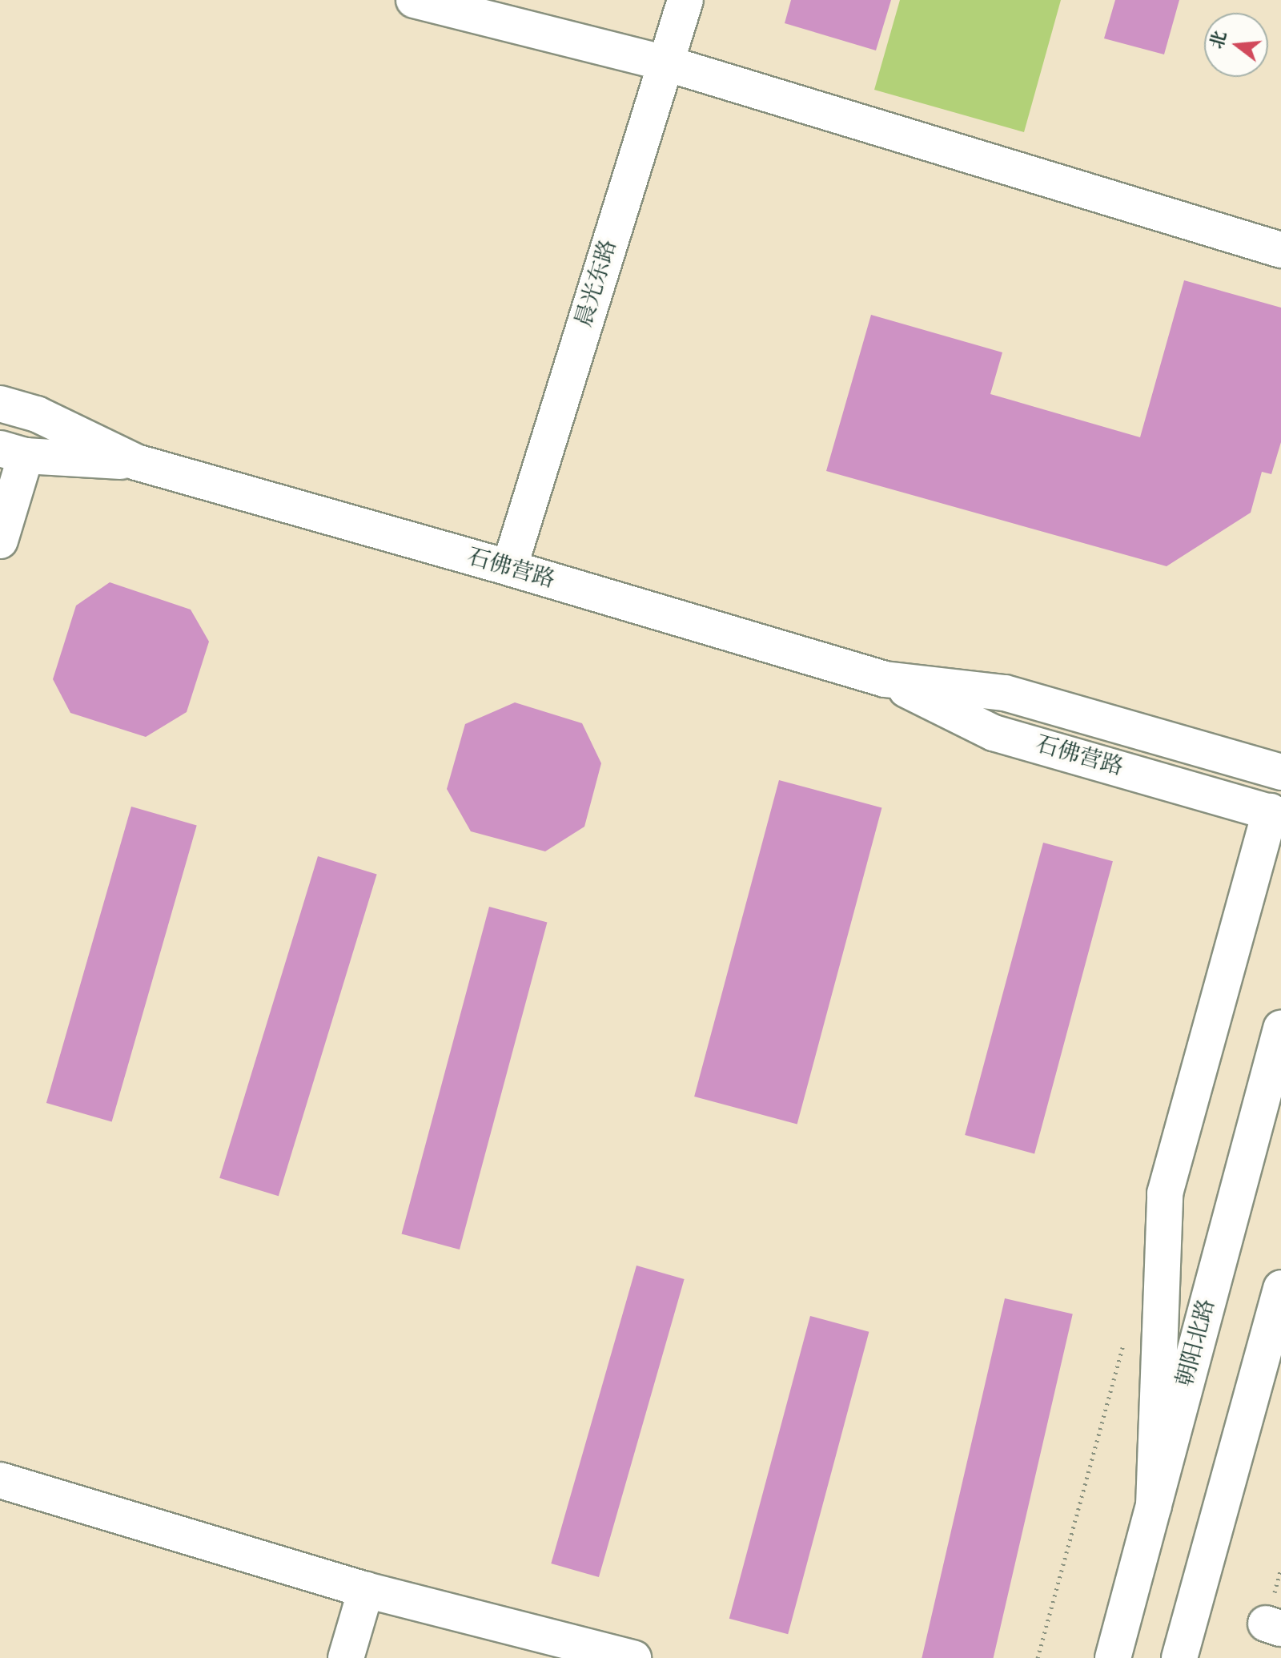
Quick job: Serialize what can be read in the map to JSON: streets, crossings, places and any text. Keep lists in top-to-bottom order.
{
  "streets": {
    "street": ["晨光东路", "石佛营路", "朝阳北路"]
  },
  "crossings": [
    ["晨光东路", "石佛营路"]
  ],
  "north": "left"
}
